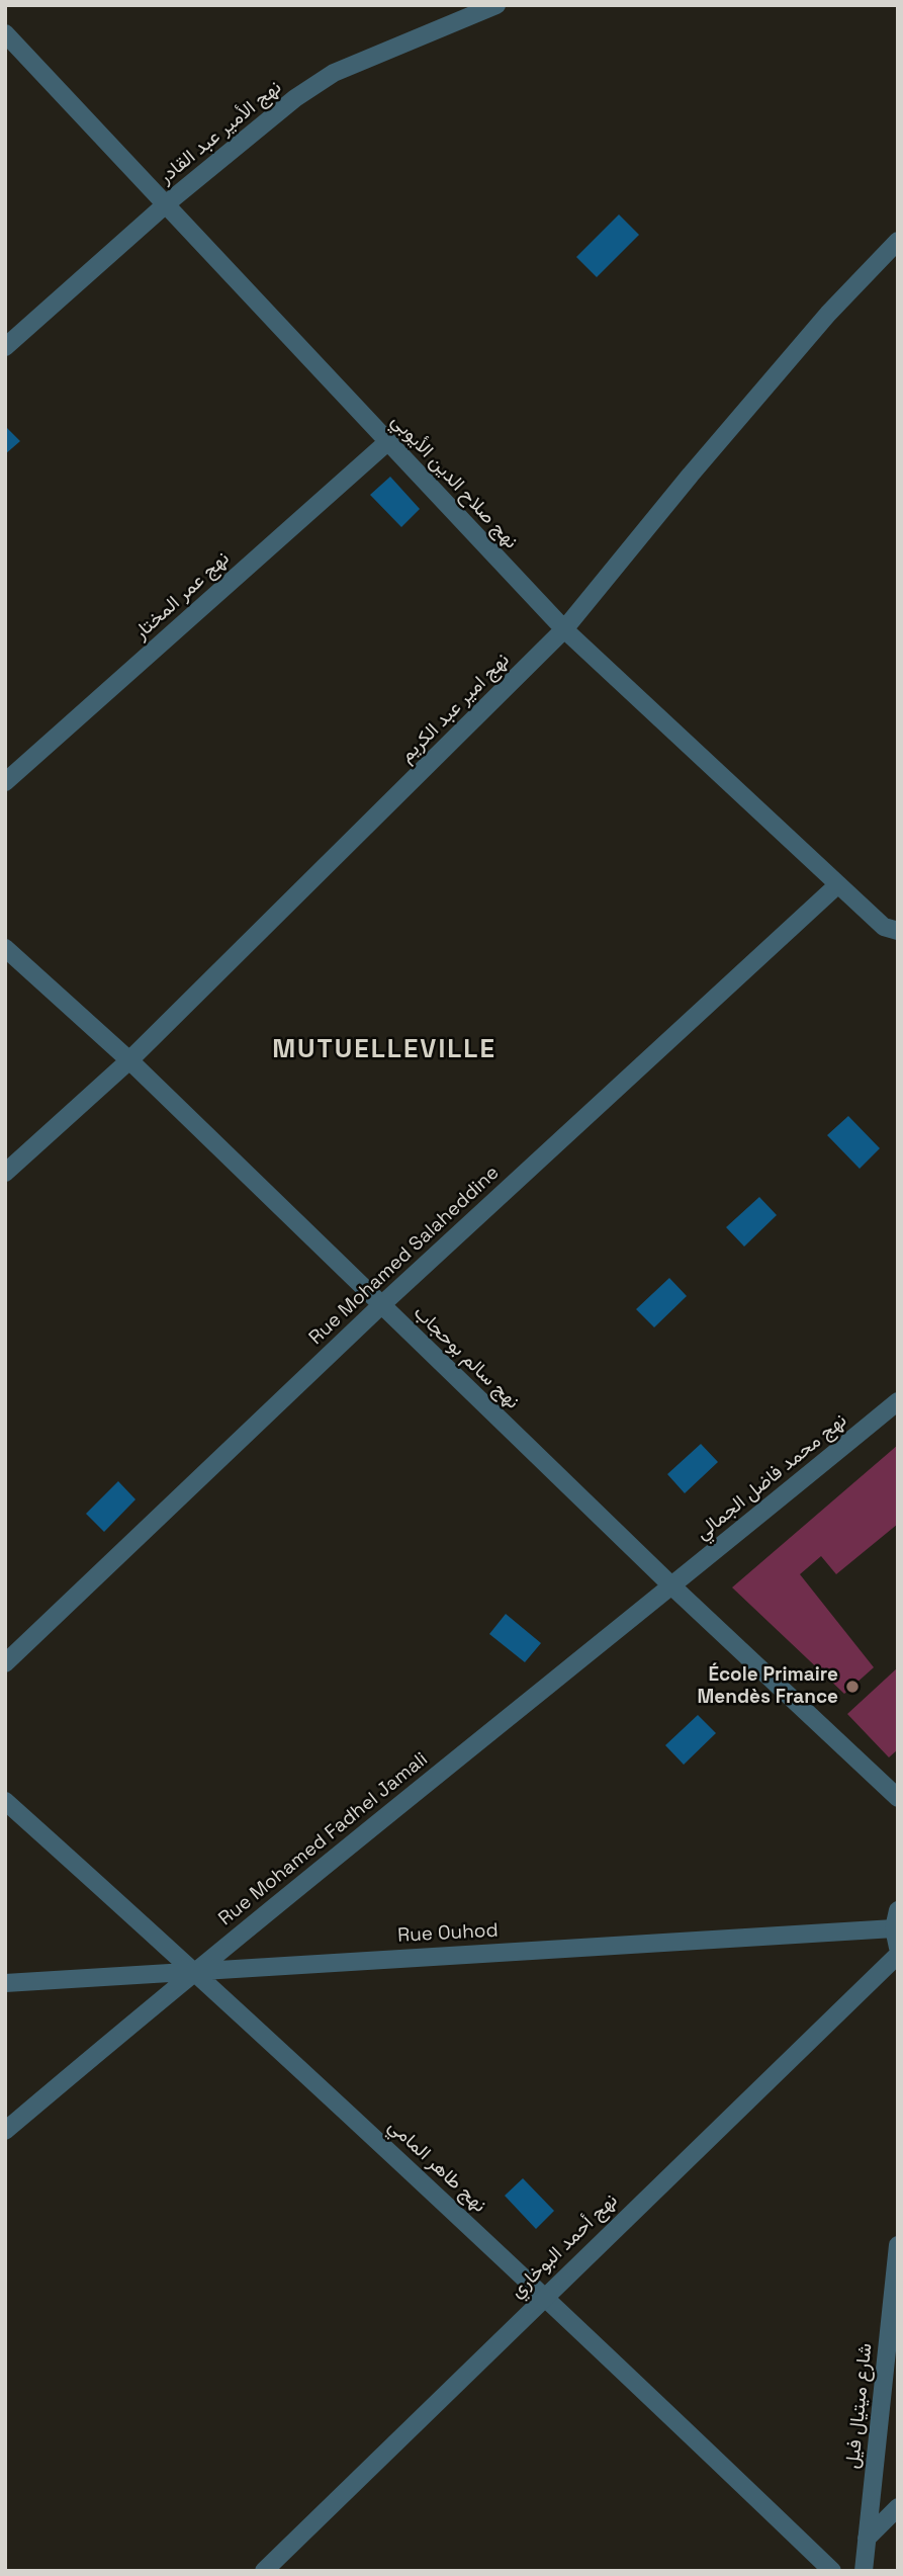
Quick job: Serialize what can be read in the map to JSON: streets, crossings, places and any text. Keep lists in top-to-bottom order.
{
  "streets": {
    "street": [
      "نهج الأمير عبد القادر",
      "نهج صلاح الدين الأيوبي",
      "نهج عمر المختار",
      "نهج امير عبد الكريم",
      "Rue Mohamed Salaheddine",
      "نهج سالم بوحجاب",
      "نهج محمد فاضل الجمالي",
      "Rue Mohamed Fadhel Jamali",
      "Rue Ouhod",
      "نهج طاهر المامي",
      "نهج أحمد البوخاري",
      "شارع ميتيال فيل"
    ]
  },
  "crossings": [
    ["نهج الأمير عبد القادر", "نهج صلاح الدين الأيوبي"],
    ["نهج صلاح الدين الأيوبي", "نهج عمر المختار"],
    ["نهج صلاح الدين الأيوبي", "نهج امير عبد الكريم"],
    ["نهج صلاح الدين الأيوبي", "Rue Mohamed Salaheddine"],
    ["نهج امير عبد الكريم", "نهج سالم بوحجاب"],
    ["Rue Mohamed Salaheddine", "نهج سالم بوحجاب"],
    ["نهج سالم بوحجاب", "نهج محمد فاضل الجمالي"],
    ["نهج سالم بوحجاب", "Rue Mohamed Fadhel Jamali"],
    ["نهج محمد فاضل الجمالي", "Rue Mohamed Fadhel Jamali"],
    ["Rue Mohamed Fadhel Jamali", "Rue Ouhod"],
    ["Rue Mohamed Fadhel Jamali", "نهج طاهر المامي"],
    ["Rue Ouhod", "نهج طاهر المامي"],
    ["نهج طاهر المامي", "نهج أحمد البوخاري"]
  ],
  "districts": ["MUTUELLEVILLE"],
  "places": ["École Primaire Mendès France"]
}
